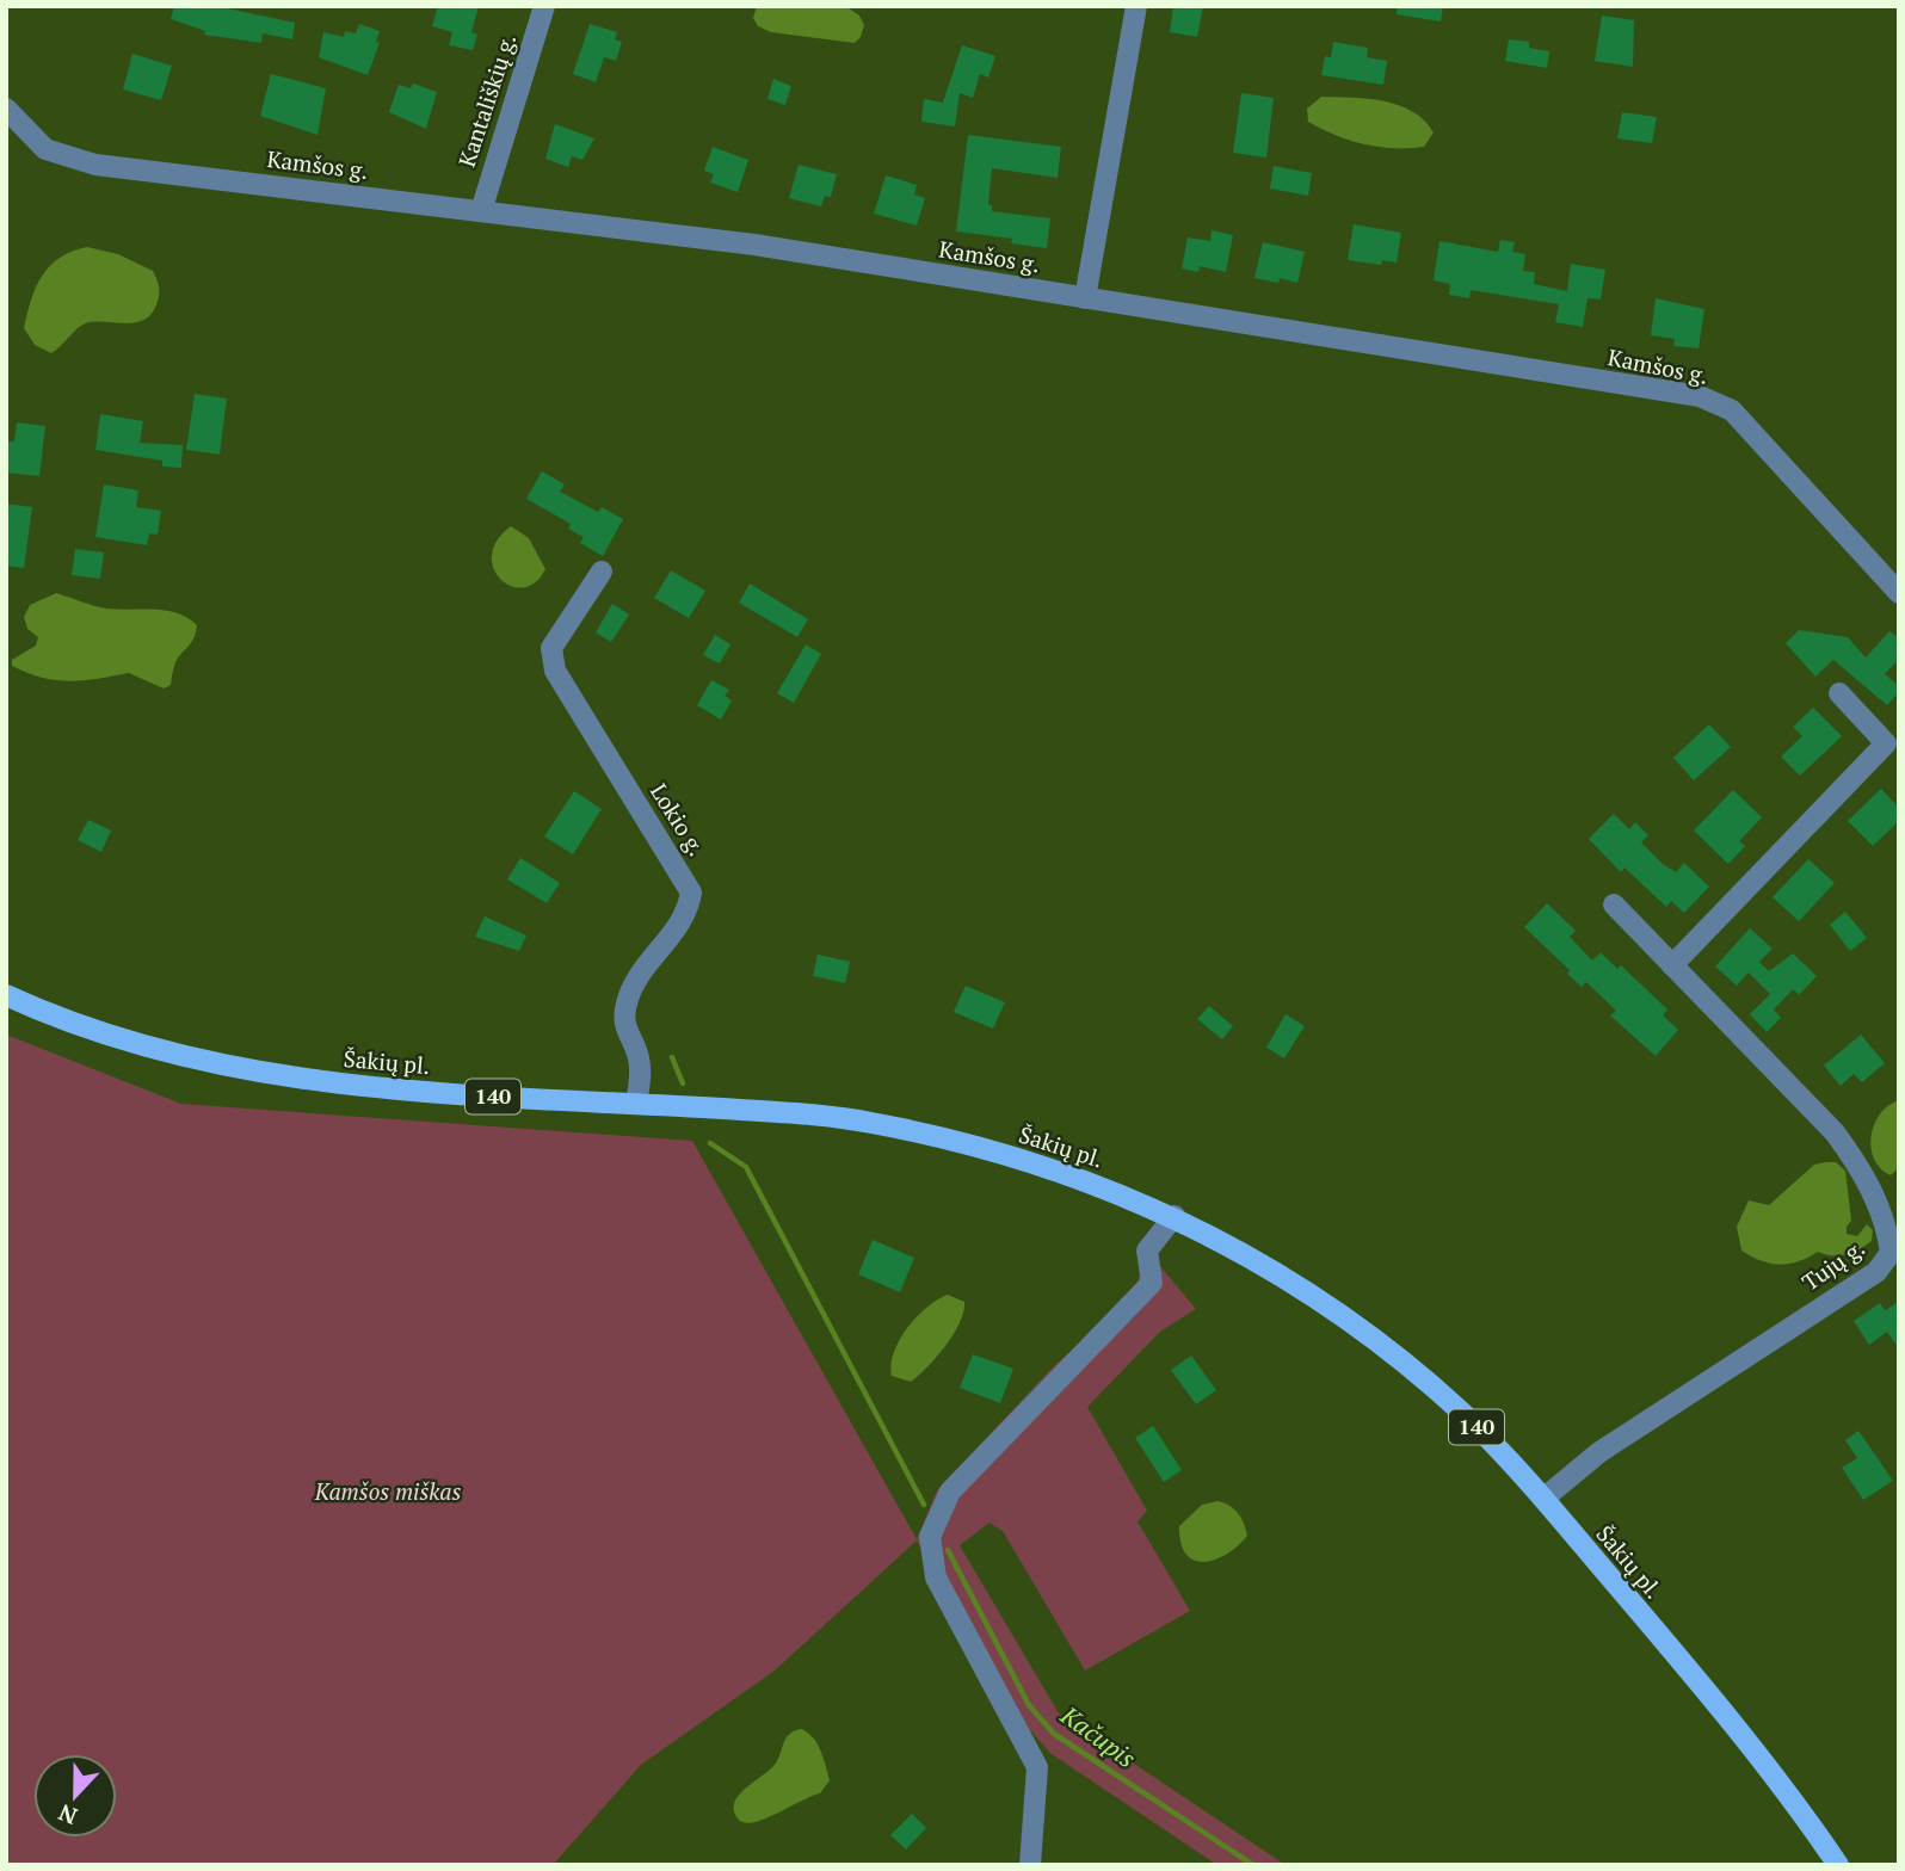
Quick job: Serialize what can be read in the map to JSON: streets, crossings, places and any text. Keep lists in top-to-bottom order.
{
  "streets": {
    "main road": ["Šakių pl.", "140"],
    "street": [
      "Kantališkių g.",
      "Kamšos g.",
      "Lokio g.",
      "Tujų g."
    ]
  },
  "crossings": [
    ["Kantališkių g.", "Kamšos g."],
    ["Lokio g.", "Šakių pl."],
    ["Šakių pl.", "Tujų g."]
  ],
  "water": ["Kačupis"],
  "parks": ["Kamšos miškas"],
  "north": "bottom"
}
